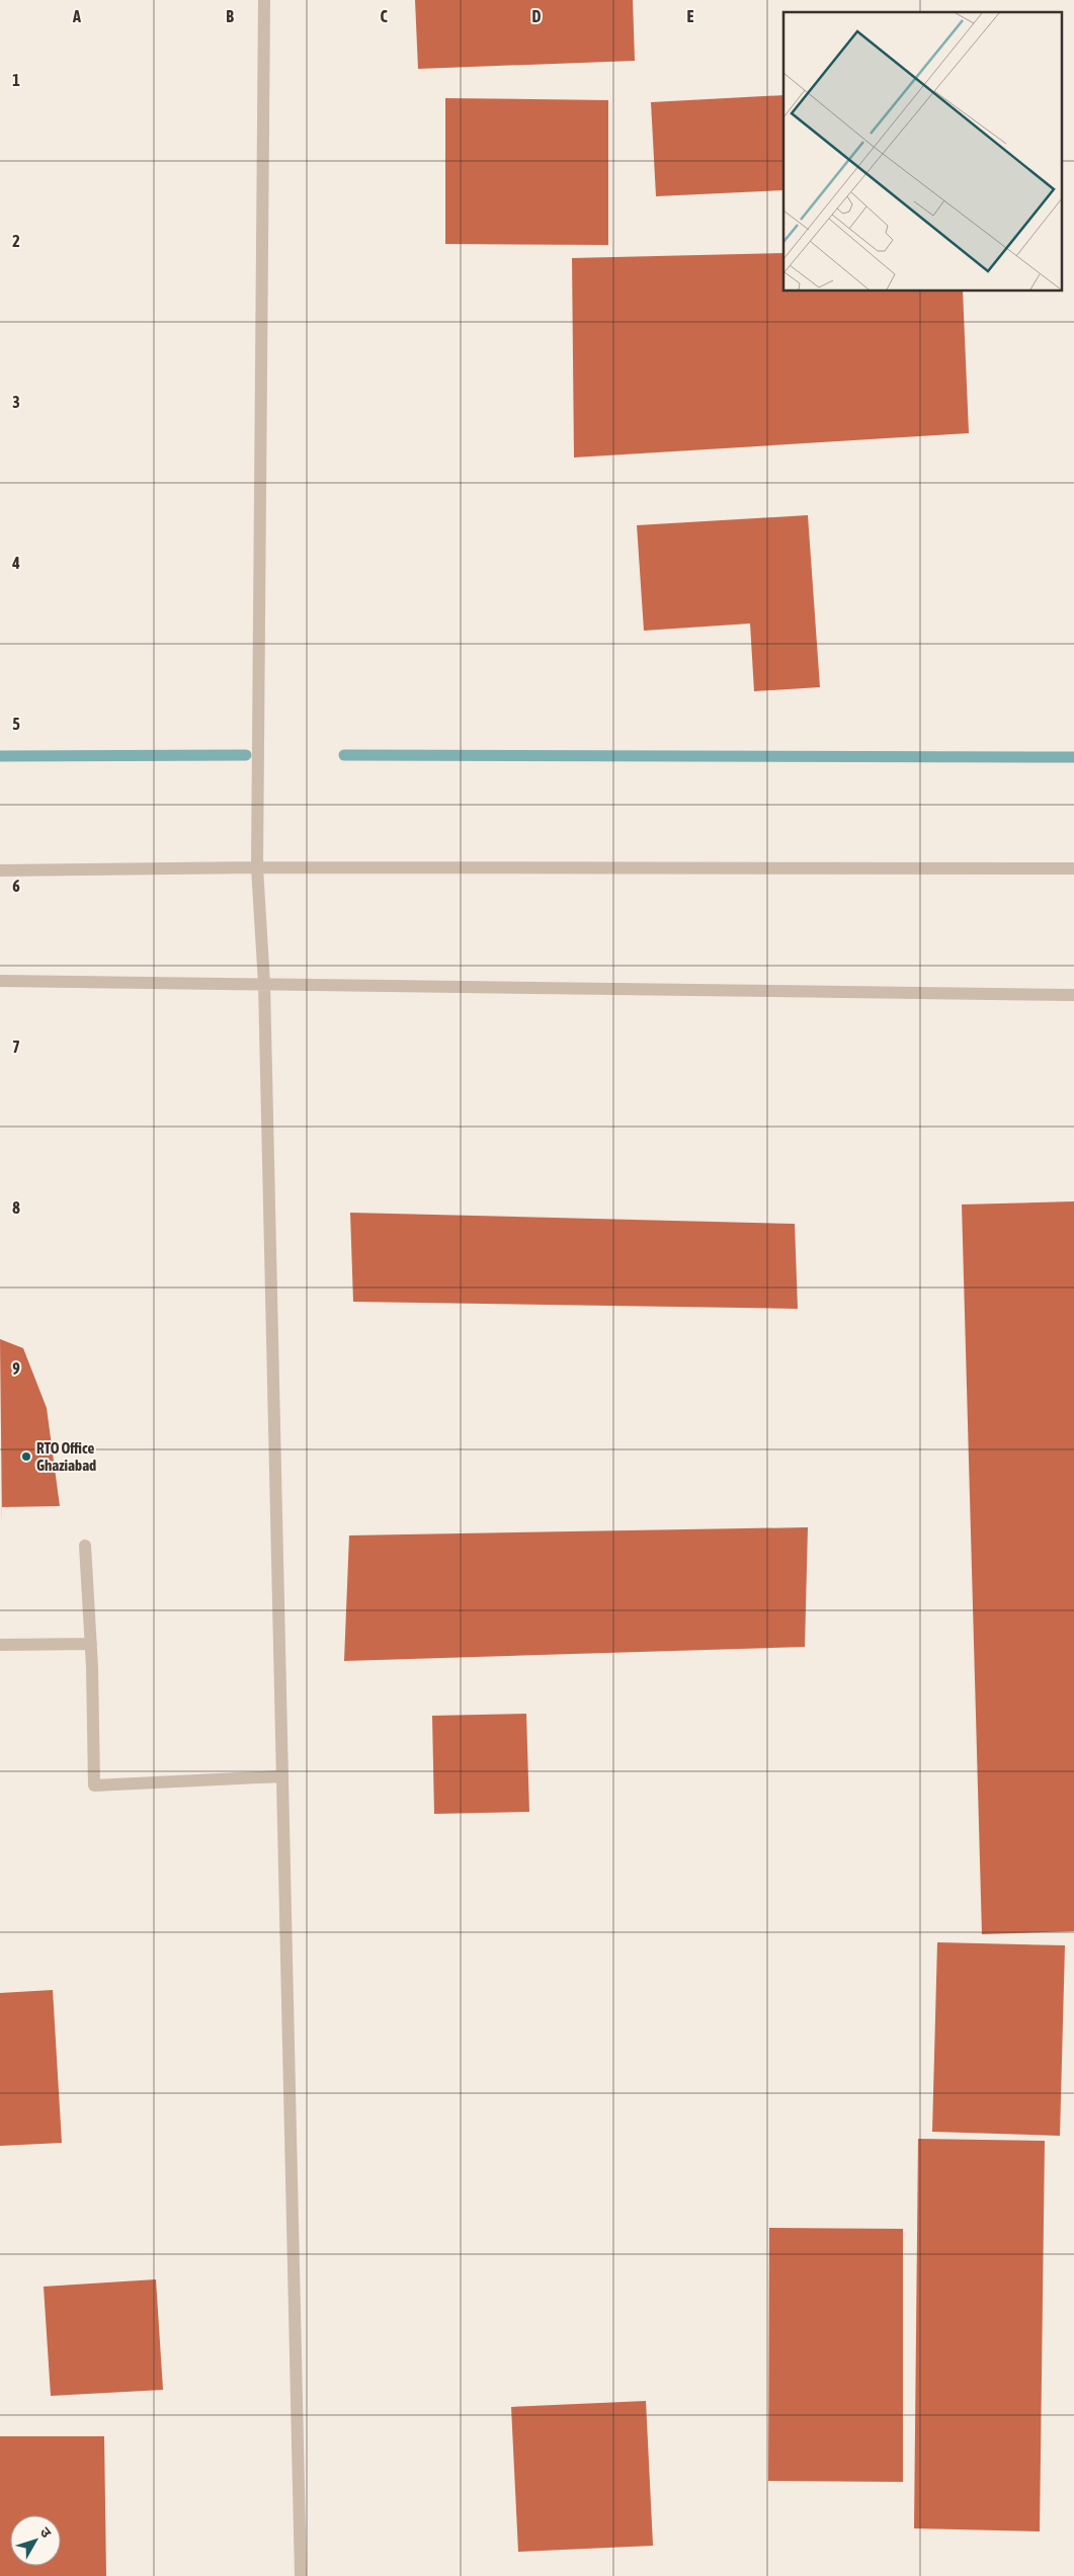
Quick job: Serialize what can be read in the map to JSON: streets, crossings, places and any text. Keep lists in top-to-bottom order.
{
  "places": ["RTO Office Ghaziabad"],
  "north": "top right",
  "grid": {
    "columns": [
      "A",
      "B",
      "C",
      "D",
      "E"
    ],
    "rows": [
      "1",
      "2",
      "3",
      "4",
      "5",
      "6",
      "7",
      "8",
      "9"
    ]
  }
}
